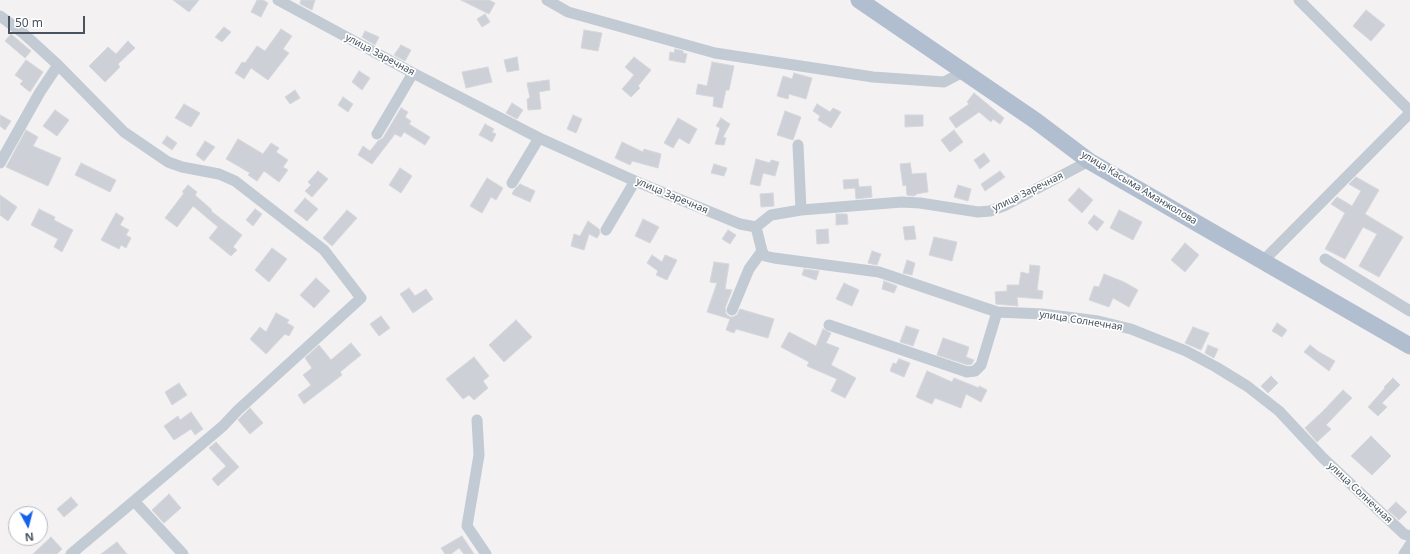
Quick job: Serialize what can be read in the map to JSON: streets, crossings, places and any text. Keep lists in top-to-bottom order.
{
  "streets": {
    "main road": ["улица Касыма Аманжолова"],
    "street": ["улица Заречная", "улица Солнечная"]
  },
  "crossings": [
    ["улица Заречная", "улица Касыма Аманжолова"]
  ],
  "scale_bar": "50 m",
  "north": "bottom"
}
